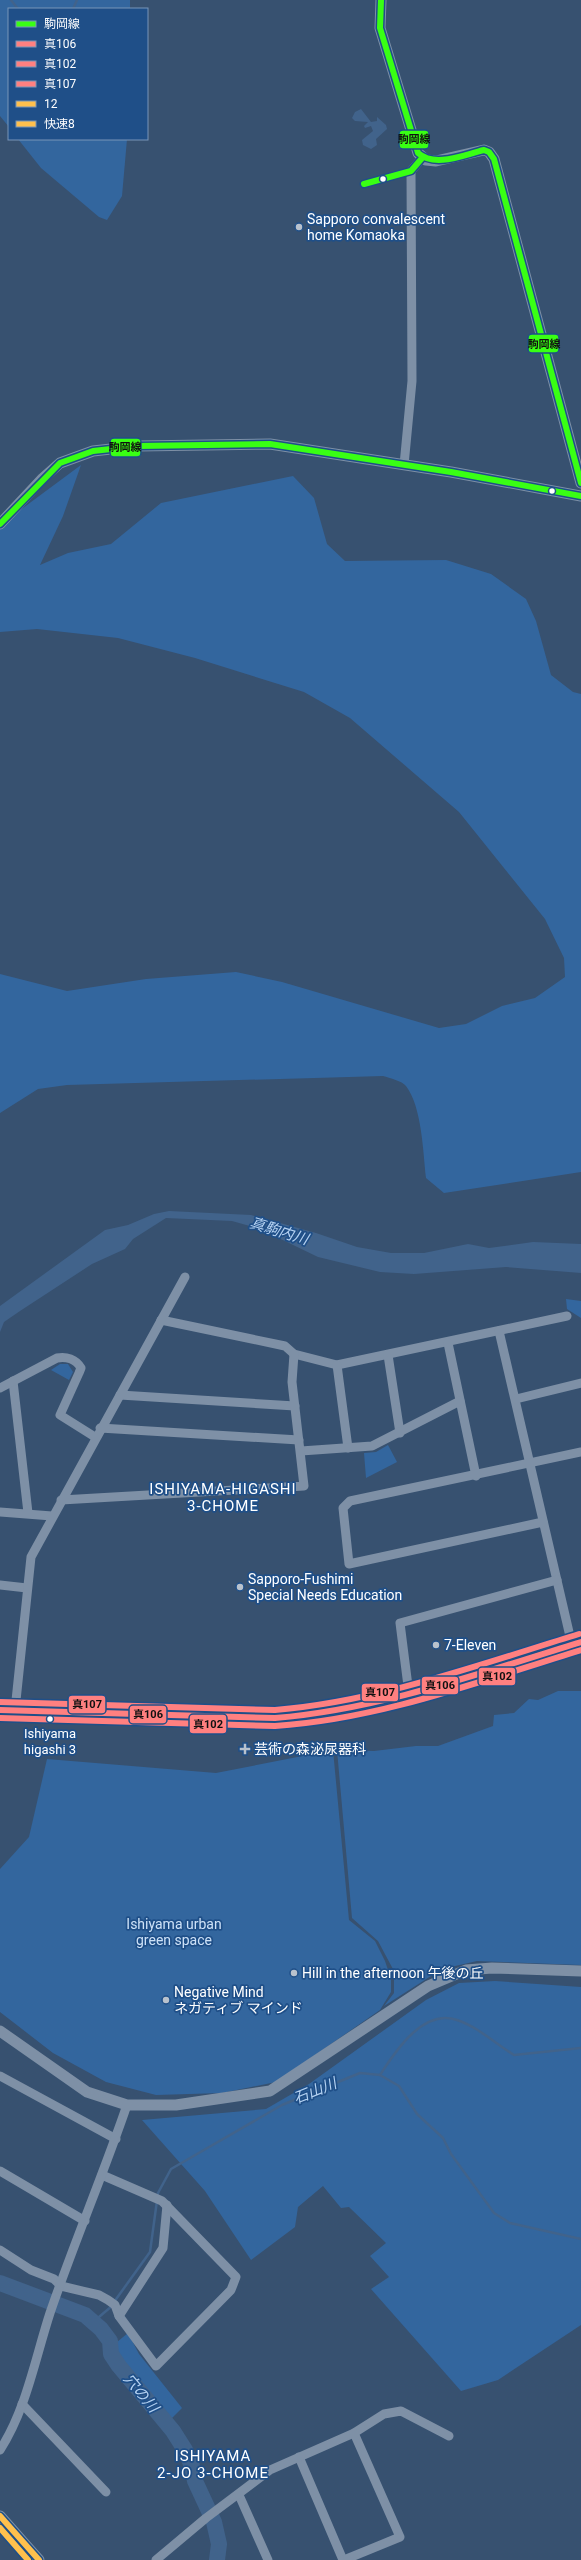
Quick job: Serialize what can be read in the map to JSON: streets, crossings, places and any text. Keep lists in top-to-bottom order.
{
  "districts": ["ISHIYAMA-HIGASHI 3-CHOME", "ISHIYAMA 2-JO 3-CHOME"],
  "water": ["真駒内川", "石山川", "穴の川"],
  "parks": ["Ishiyama urban green space"],
  "places": {
    "other": [
      "Sapporo convalescent home Komaoka",
      "Sapporo-Fushimi Special Needs Education",
      "7-Eleven",
      "Ishiyama higashi 3",
      "Hill in the afternoon 午後の丘",
      "Negative Mind ネガティブ マインド"
    ],
    "health": ["芸術の森泌尿器科"]
  },
  "lines": [
    "transit line 駒岡線",
    "transit line 真107",
    "transit line 真106",
    "transit line 真102",
    "transit line 12",
    "transit line 快速8"
  ],
  "legend": [
    "駒岡線",
    "真106",
    "真102",
    "真107",
    "12",
    "快速8"
  ]
}
